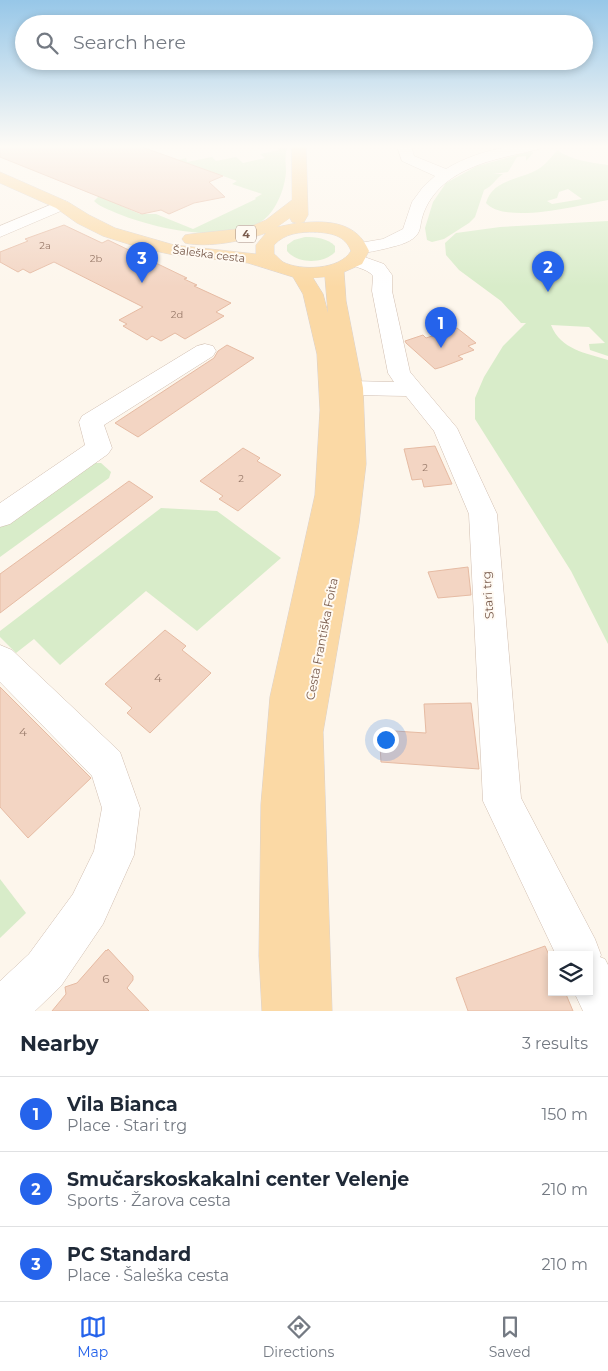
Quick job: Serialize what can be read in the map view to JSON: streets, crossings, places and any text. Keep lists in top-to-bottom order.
{
  "streets": {
    "main road": ["4", "Šaleška cesta", "Cesta Františka Foita"],
    "street": ["Stari trg"]
  },
  "crossings": [
    ["4", "Šaleška cesta"],
    ["4", "Stari trg"],
    ["4", "Cesta Františka Foita"],
    ["Šaleška cesta", "Stari trg"],
    ["Šaleška cesta", "Cesta Františka Foita"]
  ],
  "house_numbers": [
    "2a",
    "2b",
    "2d",
    "2",
    "2",
    "4",
    "4",
    "6"
  ],
  "page": {
    "search": "Search here",
    "pins": ["3", "2", "1"],
    "heading": ["Nearby", "3 results"],
    "list": [
      {
        "mark": "1",
        "name": "Vila Bianca",
        "note": "Place · Stari trg",
        "value": "150 m"
      },
      {
        "mark": "2",
        "name": "Smučarskoskakalni center Velenje",
        "note": "Sports · Žarova cesta",
        "value": "210 m"
      },
      {
        "mark": "3",
        "name": "PC Standard",
        "note": "Place · Šaleška cesta",
        "value": "210 m"
      }
    ],
    "nav": ["Map", "Directions", "Saved"]
  }
}
